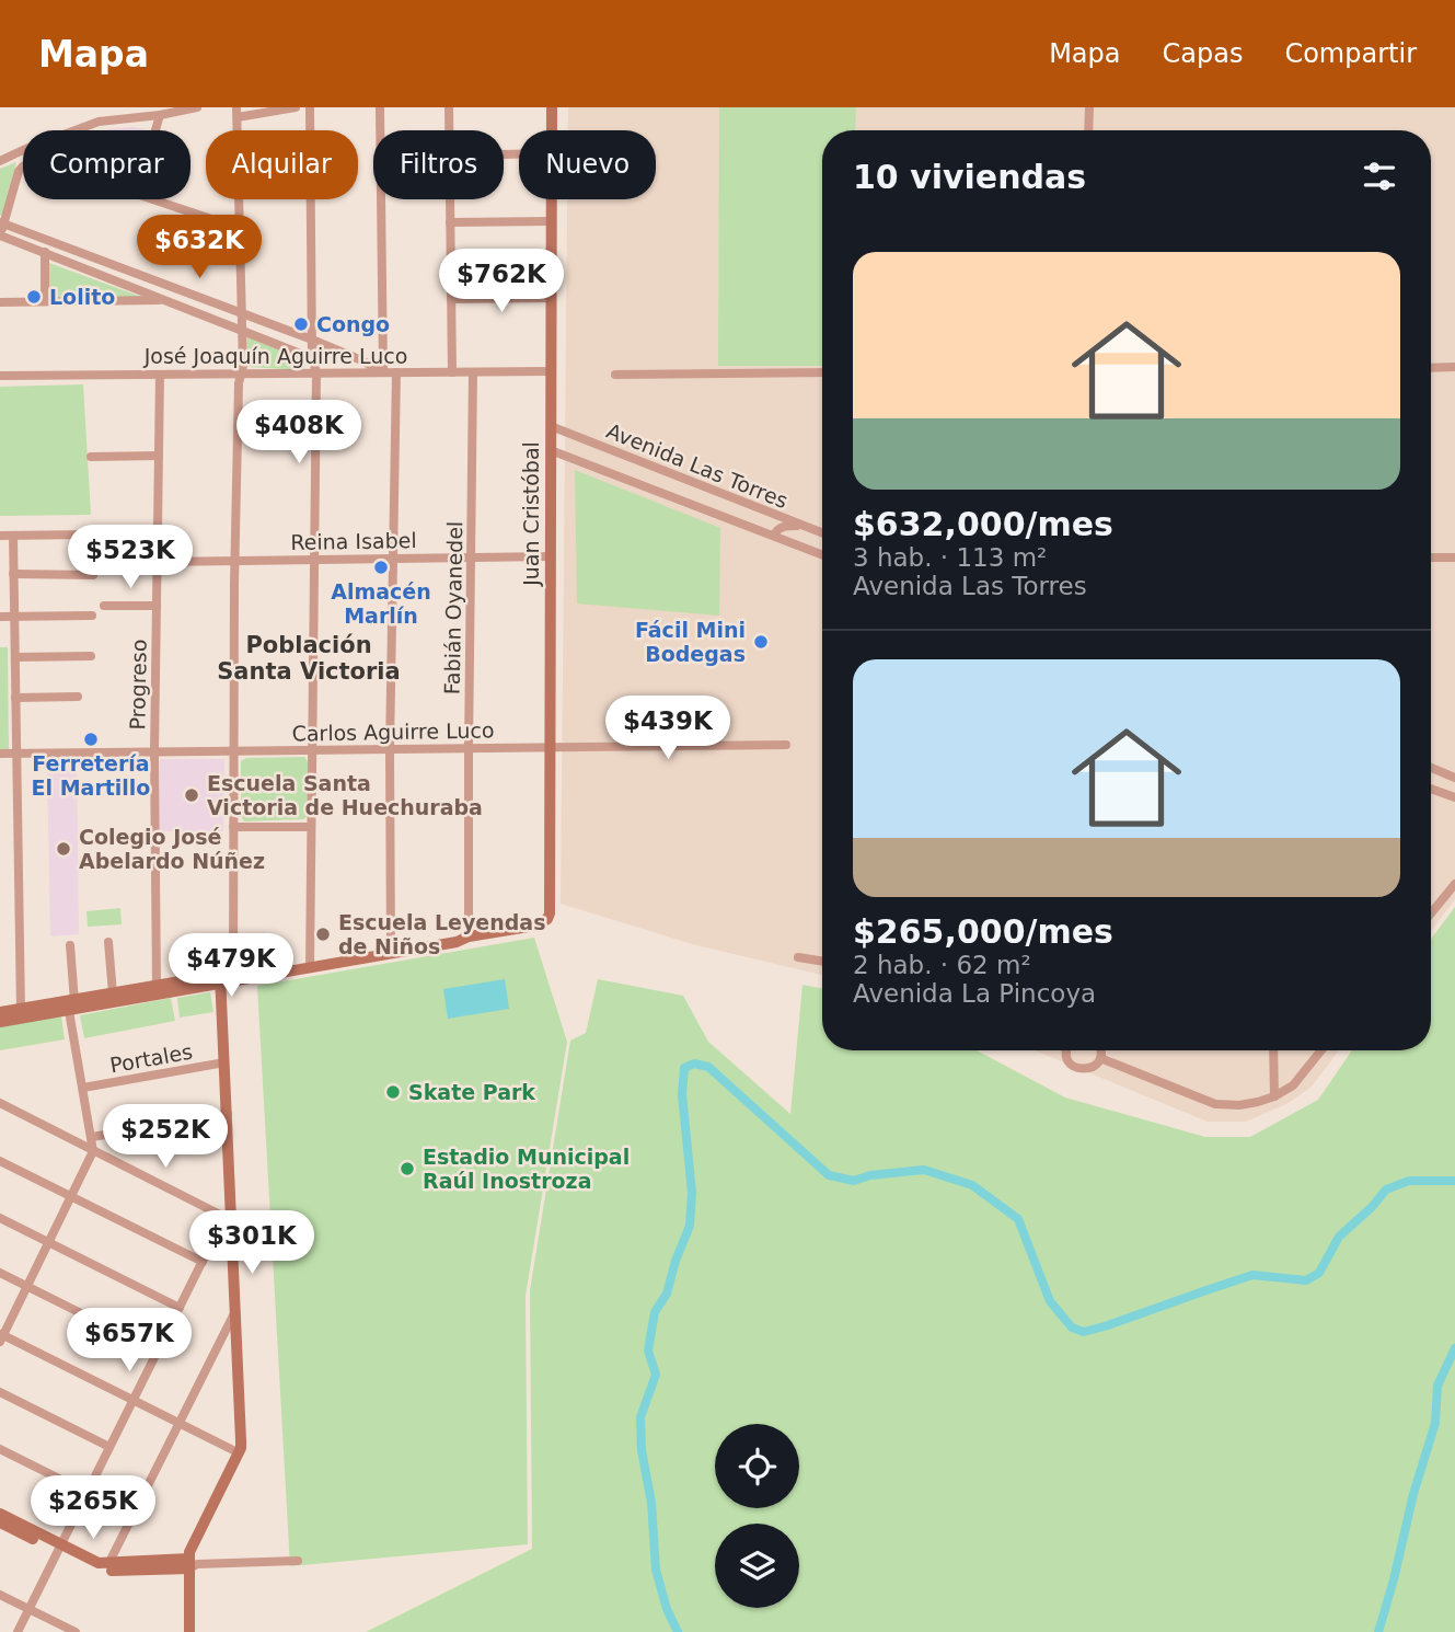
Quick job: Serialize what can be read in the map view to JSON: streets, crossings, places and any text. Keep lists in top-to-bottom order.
{
  "streets": {
    "street": [
      "José Joaquín Aguirre Luco",
      "Avenida Las Torres",
      "Juan Cristóbal",
      "Reina Isabel",
      "Fabián Oyanedel",
      "Progreso",
      "Carlos Aguirre Luco",
      "Portales"
    ]
  },
  "crossings": [
    ["José Joaquín Aguirre Luco", "Juan Cristóbal"],
    ["José Joaquín Aguirre Luco", "Fabián Oyanedel"],
    ["José Joaquín Aguirre Luco", "Progreso"],
    ["Avenida Las Torres", "Juan Cristóbal"],
    ["Juan Cristóbal", "Reina Isabel"],
    ["Juan Cristóbal", "Fabián Oyanedel"],
    ["Juan Cristóbal", "Carlos Aguirre Luco"],
    ["Reina Isabel", "Fabián Oyanedel"],
    ["Reina Isabel", "Progreso"],
    ["Fabián Oyanedel", "Carlos Aguirre Luco"],
    ["Progreso", "Carlos Aguirre Luco"]
  ],
  "districts": ["Población Santa Victoria"],
  "places": [
    "Lolito",
    "Congo",
    "Almacén Marlín",
    "Fácil Mini Bodegas",
    "Ferretería El Martillo",
    "Escuela Santa Victoria de Huechuraba",
    "Colegio José Abelardo Núñez",
    "Escuela Leyendas de Niños",
    "Skate Park",
    "Estadio Municipal Raúl Inostroza"
  ],
  "page": {
    "header": "Mapa",
    "nav": ["Mapa", "Capas", "Compartir"],
    "chip": [
      "Comprar",
      "Alquilar",
      "Filtros",
      "Nuevo"
    ],
    "heading": "10 viviendas",
    "price": [
      "$632K",
      "$762K",
      "$408K",
      "$523K",
      "$439K",
      "$479K",
      "$252K",
      "$301K",
      "$657K",
      "$265K"
    ],
    "list": [
      {
        "name": "$632,000/mes",
        "note": "3 hab. · 113 m² · Avenida Las Torres"
      },
      {
        "name": "$265,000/mes",
        "note": "2 hab. · 62 m² · Avenida La Pincoya"
      }
    ]
  }
}
